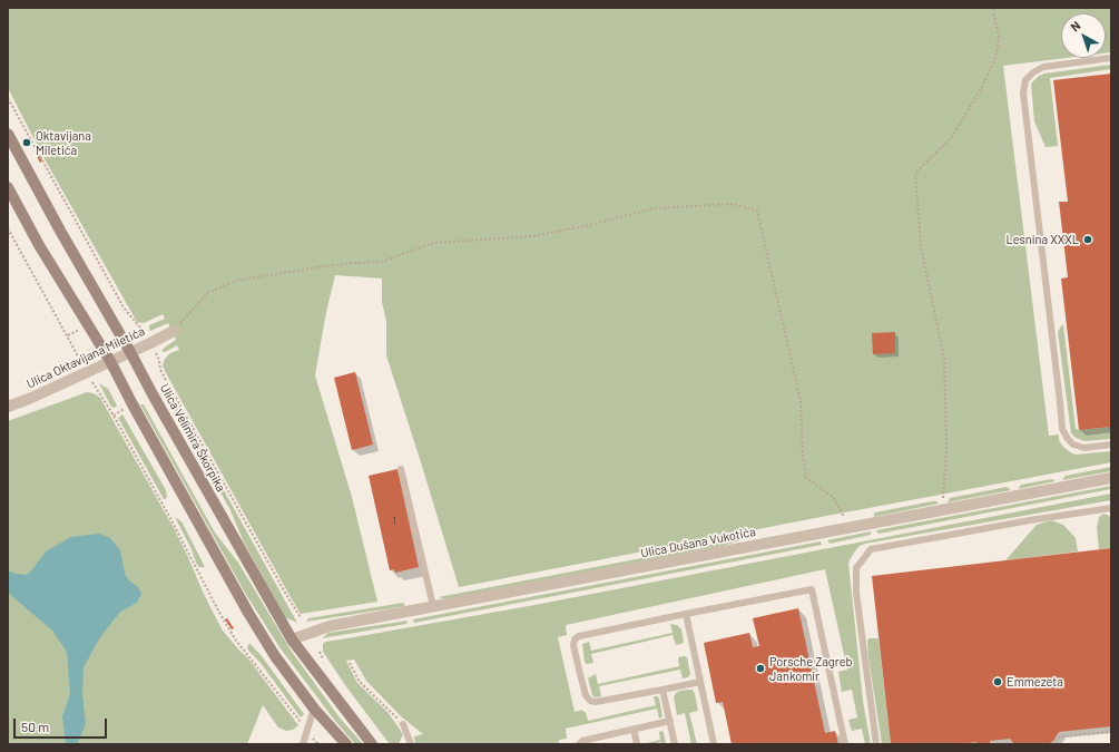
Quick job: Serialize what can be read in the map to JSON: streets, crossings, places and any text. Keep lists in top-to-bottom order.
{
  "streets": {
    "main road": ["Ulica Velimira Škorpika"],
    "street": ["Ulica Oktavijana Miletića", "Ulica Dušana Vukotića"]
  },
  "crossings": [
    ["Ulica Oktavijana Miletića", "Ulica Velimira Škorpika"],
    ["Ulica Velimira Škorpika", "Ulica Dušana Vukotića"]
  ],
  "places": [
    "Oktavijana Miletića",
    "Lesnina XXXL",
    "Porsche Zagreb Jankomir",
    "Emmezeta"
  ],
  "house_numbers": ["1"],
  "scale_bar": "50 m",
  "north": "top left"
}
